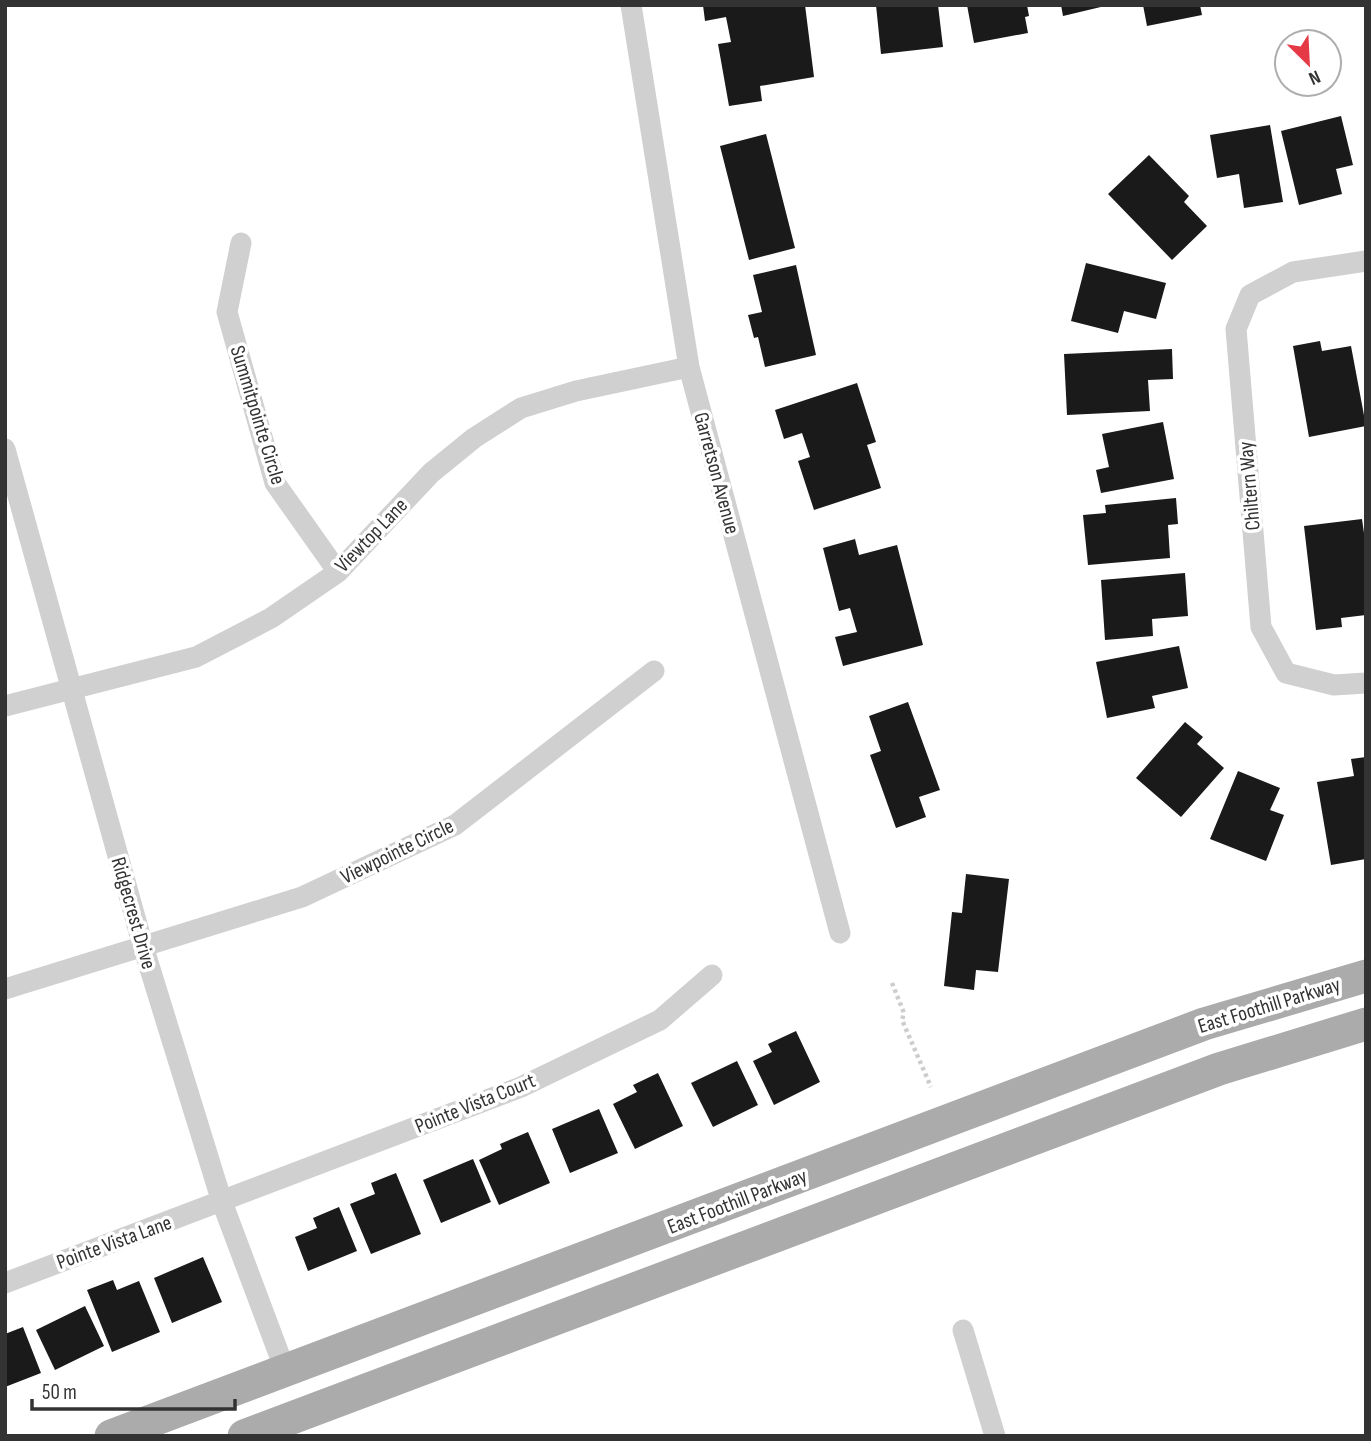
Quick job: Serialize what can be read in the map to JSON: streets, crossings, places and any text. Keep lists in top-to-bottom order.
{
  "streets": {
    "main road": ["East Foothill Parkway"],
    "street": [
      "Summitpointe Circle",
      "Garretson Avenue",
      "Chiltern Way",
      "Viewtop Lane",
      "Viewpointe Circle",
      "Ridgecrest Drive",
      "Pointe Vista Court",
      "Pointe Vista Lane"
    ]
  },
  "crossings": [
    ["Summitpointe Circle", "Viewtop Lane"],
    ["Garretson Avenue", "Viewtop Lane"],
    ["Viewtop Lane", "Ridgecrest Drive"],
    ["Viewpointe Circle", "Ridgecrest Drive"],
    ["Ridgecrest Drive", "East Foothill Parkway"],
    ["Ridgecrest Drive", "Pointe Vista Court"],
    ["Ridgecrest Drive", "Pointe Vista Lane"],
    ["Pointe Vista Court", "Pointe Vista Lane"]
  ],
  "scale_bar": "50 m",
  "north": "bottom right"
}
